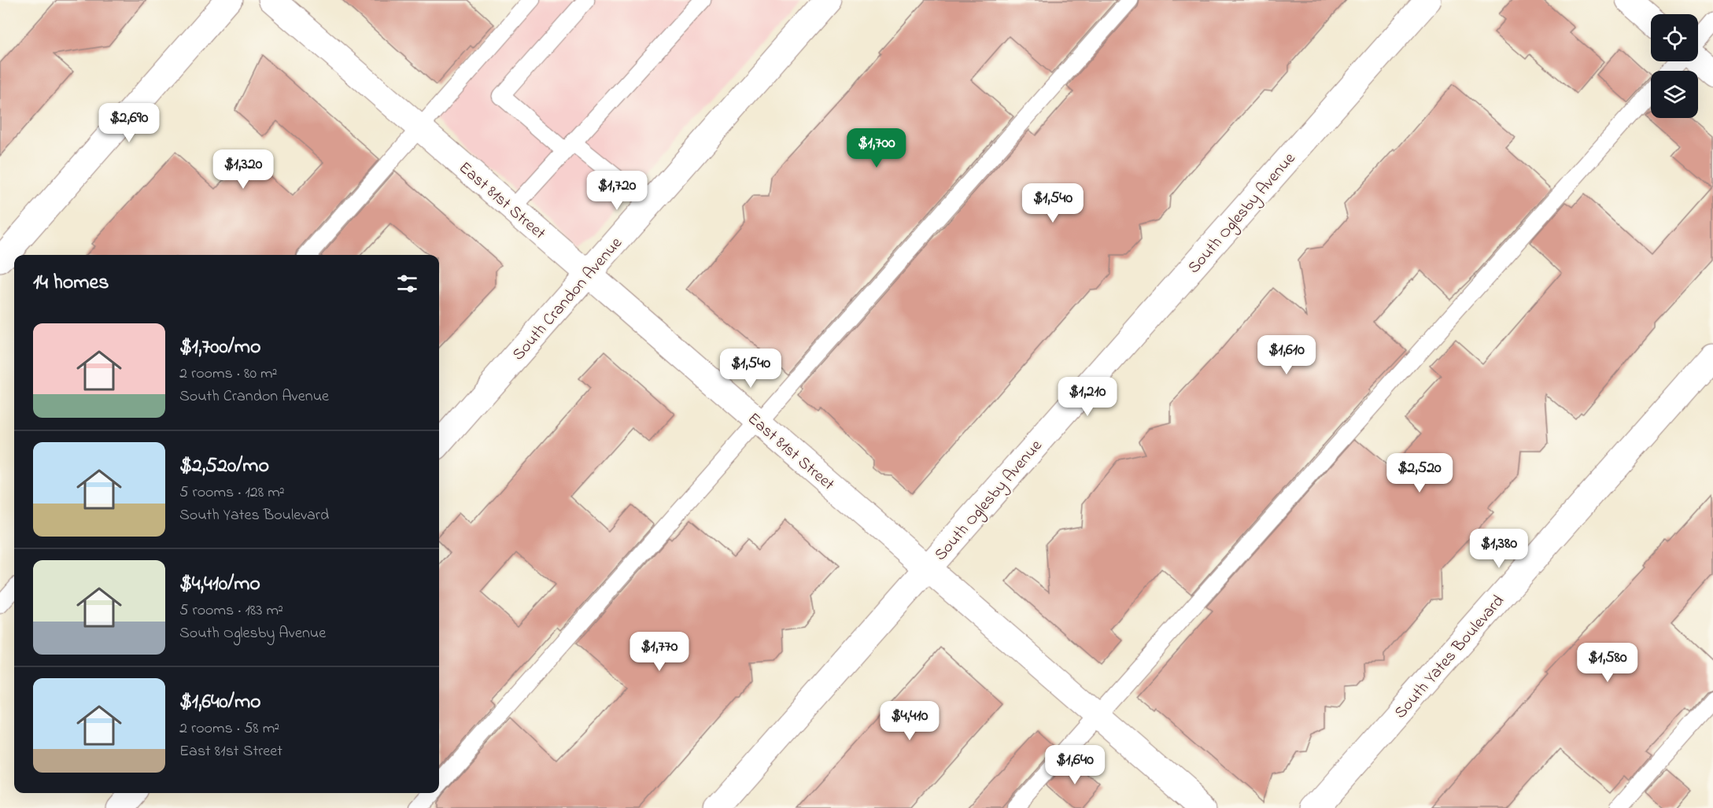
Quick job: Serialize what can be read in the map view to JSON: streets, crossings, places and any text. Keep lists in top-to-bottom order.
{
  "streets": {
    "street": [
      "East 81st Street",
      "South Oglesby Avenue",
      "South Crandon Avenue",
      "South Yates Boulevard"
    ]
  },
  "crossings": [
    ["East 81st Street", "South Oglesby Avenue"],
    ["East 81st Street", "South Crandon Avenue"]
  ],
  "page": {
    "price": [
      "$2,690",
      "$1,700",
      "$1,320",
      "$1,720",
      "$1,540",
      "$1,610",
      "$1,540",
      "$1,210",
      "$2,520",
      "$1,380",
      "$1,770",
      "$1,580",
      "$4,410",
      "$1,640"
    ],
    "heading": "14 homes",
    "list": [
      {
        "name": "$1,700/mo",
        "note": "2 rooms · 80 m² · South Crandon Avenue"
      },
      {
        "name": "$2,520/mo",
        "note": "5 rooms · 128 m² · South Yates Boulevard"
      },
      {
        "name": "$4,410/mo",
        "note": "5 rooms · 183 m² · South Oglesby Avenue"
      },
      {
        "name": "$1,640/mo",
        "note": "2 rooms · 58 m² · East 81st Street"
      }
    ]
  }
}
